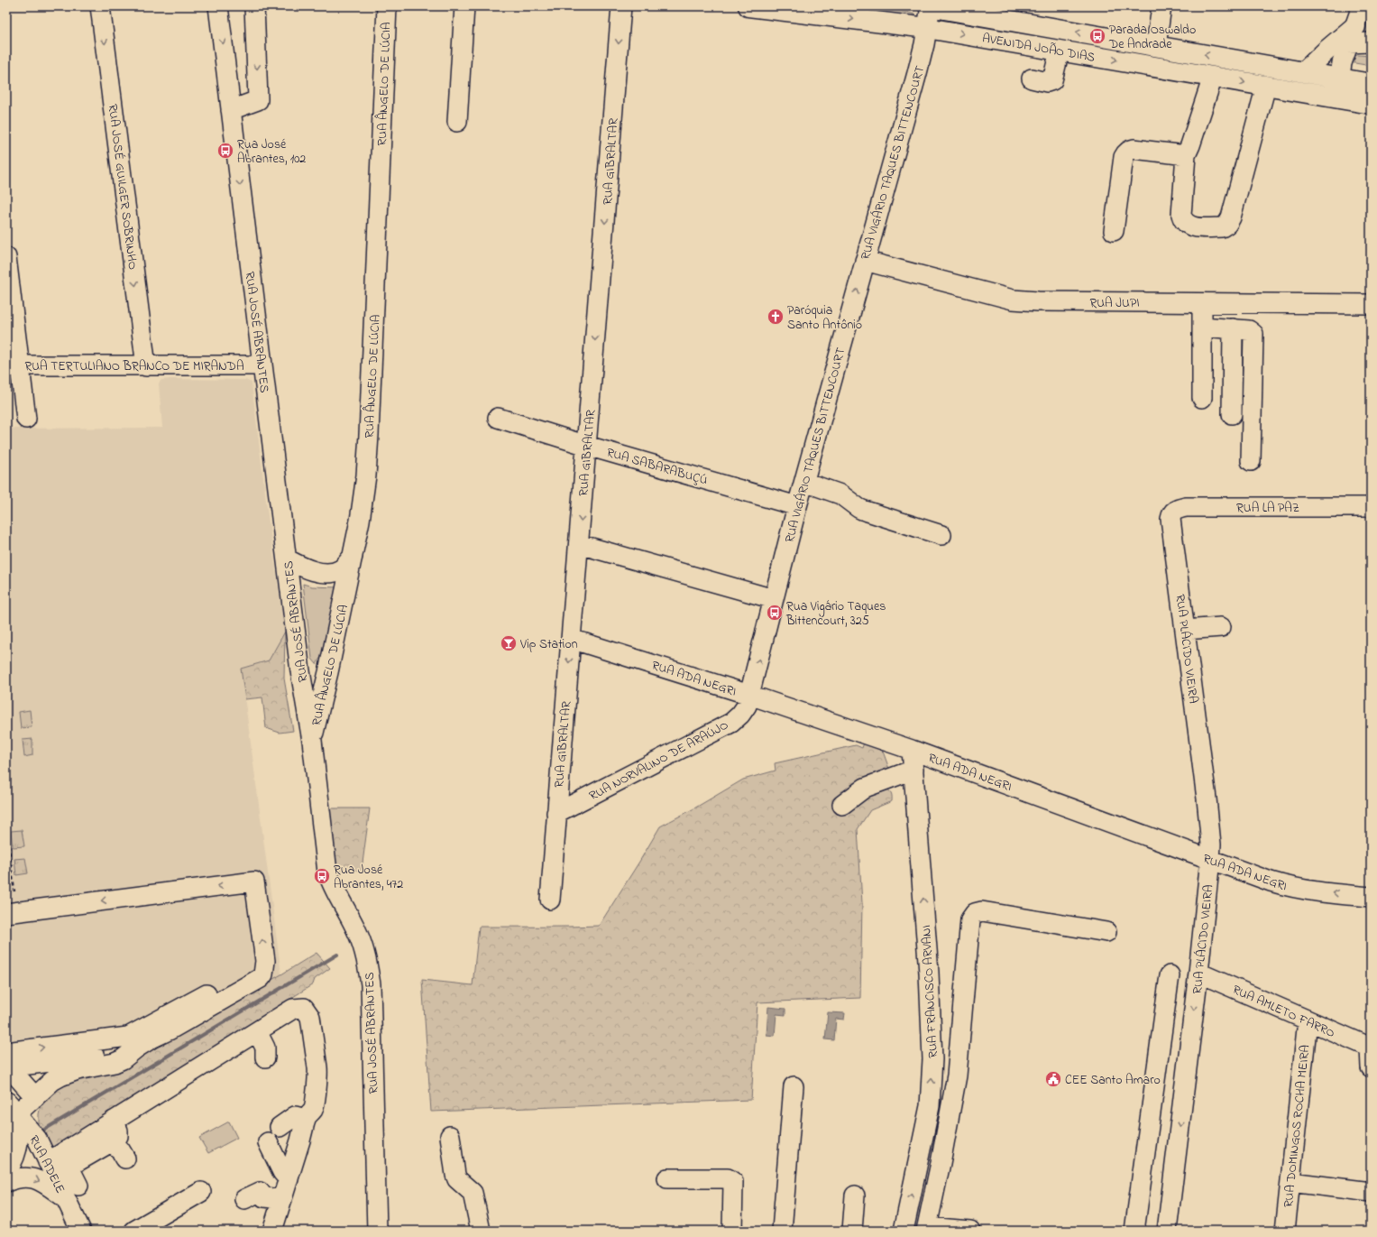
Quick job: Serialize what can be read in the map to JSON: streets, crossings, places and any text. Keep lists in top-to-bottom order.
{
  "streets": {
    "main road": ["AVENIDA JOÃO DIAS"],
    "street": [
      "RUA ÂNGELO DE LÚCIA",
      "RUA GIBRALTAR",
      "RUA VIGÁRIO TAQUES BITTENCOURT",
      "RUA JOSÉ GUILGER SOBRINHO",
      "RUA JUPI",
      "RUA JOSÉ ABRANTES",
      "RUA TERTULIANO BRANCO DE MIRANDA",
      "RUA SABARABUÇÚ",
      "RUA LA PAZ",
      "RUA PLÁCIDO VIEIRA",
      "RUA ADA NEGRI",
      "RUA NORVALINO DE ARAÚJO",
      "RUA FRANCISCO ARVANI",
      "RUA AMLETO FARRO",
      "RUA DOMINGOS ROCHA MEIRA",
      "RUA ADELE"
    ]
  },
  "crossings": [
    ["AVENIDA JOÃO DIAS", "RUA VIGÁRIO TAQUES BITTENCOURT"],
    ["RUA ÂNGELO DE LÚCIA", "RUA JOSÉ ABRANTES"],
    ["RUA GIBRALTAR", "RUA SABARABUÇÚ"],
    ["RUA GIBRALTAR", "RUA ADA NEGRI"],
    ["RUA GIBRALTAR", "RUA NORVALINO DE ARAÚJO"],
    ["RUA VIGÁRIO TAQUES BITTENCOURT", "RUA JUPI"],
    ["RUA VIGÁRIO TAQUES BITTENCOURT", "RUA SABARABUÇÚ"],
    ["RUA VIGÁRIO TAQUES BITTENCOURT", "RUA ADA NEGRI"],
    ["RUA VIGÁRIO TAQUES BITTENCOURT", "RUA NORVALINO DE ARAÚJO"],
    ["RUA JOSÉ GUILGER SOBRINHO", "RUA TERTULIANO BRANCO DE MIRANDA"],
    ["RUA JOSÉ ABRANTES", "RUA TERTULIANO BRANCO DE MIRANDA"],
    ["RUA LA PAZ", "RUA PLÁCIDO VIEIRA"],
    ["RUA PLÁCIDO VIEIRA", "RUA ADA NEGRI"],
    ["RUA PLÁCIDO VIEIRA", "RUA AMLETO FARRO"],
    ["RUA ADA NEGRI", "RUA NORVALINO DE ARAÚJO"],
    ["RUA ADA NEGRI", "RUA FRANCISCO ARVANI"],
    ["RUA AMLETO FARRO", "RUA DOMINGOS ROCHA MEIRA"]
  ],
  "one_way": ["RUA GIBRALTAR", "RUA VIGÁRIO TAQUES BITTENCOURT"],
  "places": {
    "bus stop": [
      "Parada Oswaldo De Andrade",
      "Rua José Abrantes, 102",
      "Rua Vigário Taques Bittencourt, 325",
      "Rua José Abrantes, 472"
    ],
    "church": ["Paróquia Santo Antônio"],
    "bar": ["Vip Station"],
    "public building": ["CEE Santo Amaro"]
  }
}
